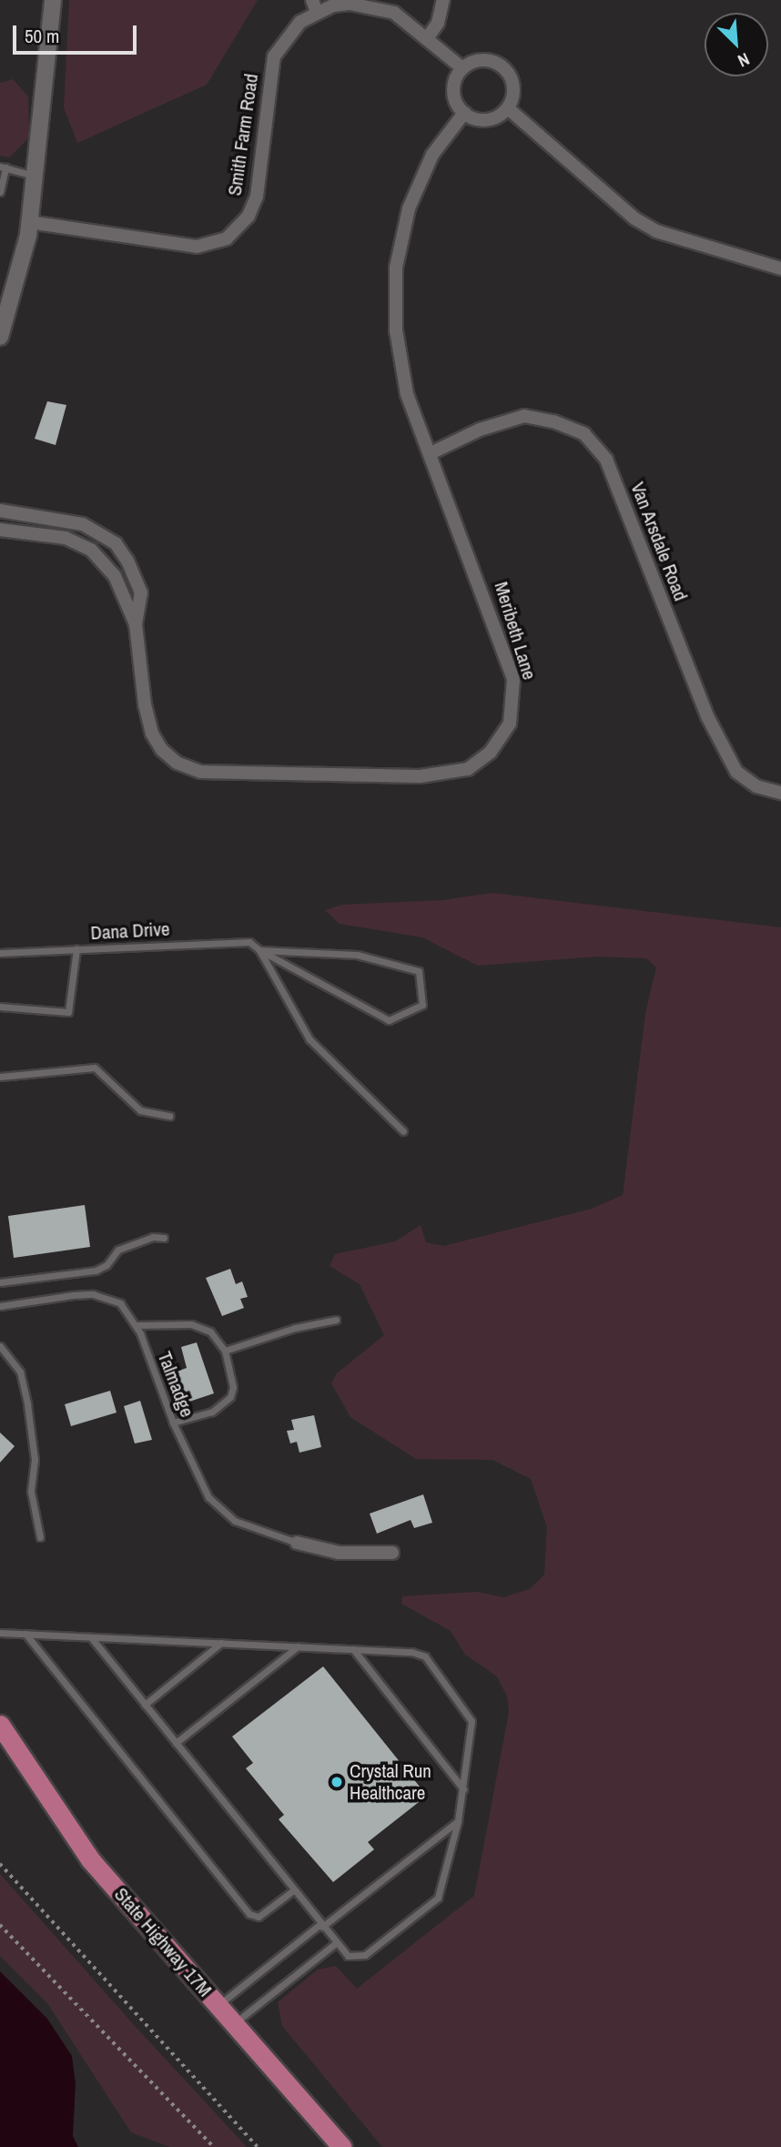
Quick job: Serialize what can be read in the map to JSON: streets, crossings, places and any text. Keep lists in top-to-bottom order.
{
  "streets": {
    "main road": ["State Highway 17M"],
    "street": ["Smith Farm Road", "Van Arsdale Road", "Meribeth Lane"],
    "lane": ["Dana Drive", "Talmadge"]
  },
  "crossings": [
    ["Smith Farm Road", "Meribeth Lane"],
    ["Van Arsdale Road", "Meribeth Lane"]
  ],
  "places": ["Crystal Run Healthcare"],
  "scale_bar": "50 m",
  "north": "bottom right"
}
